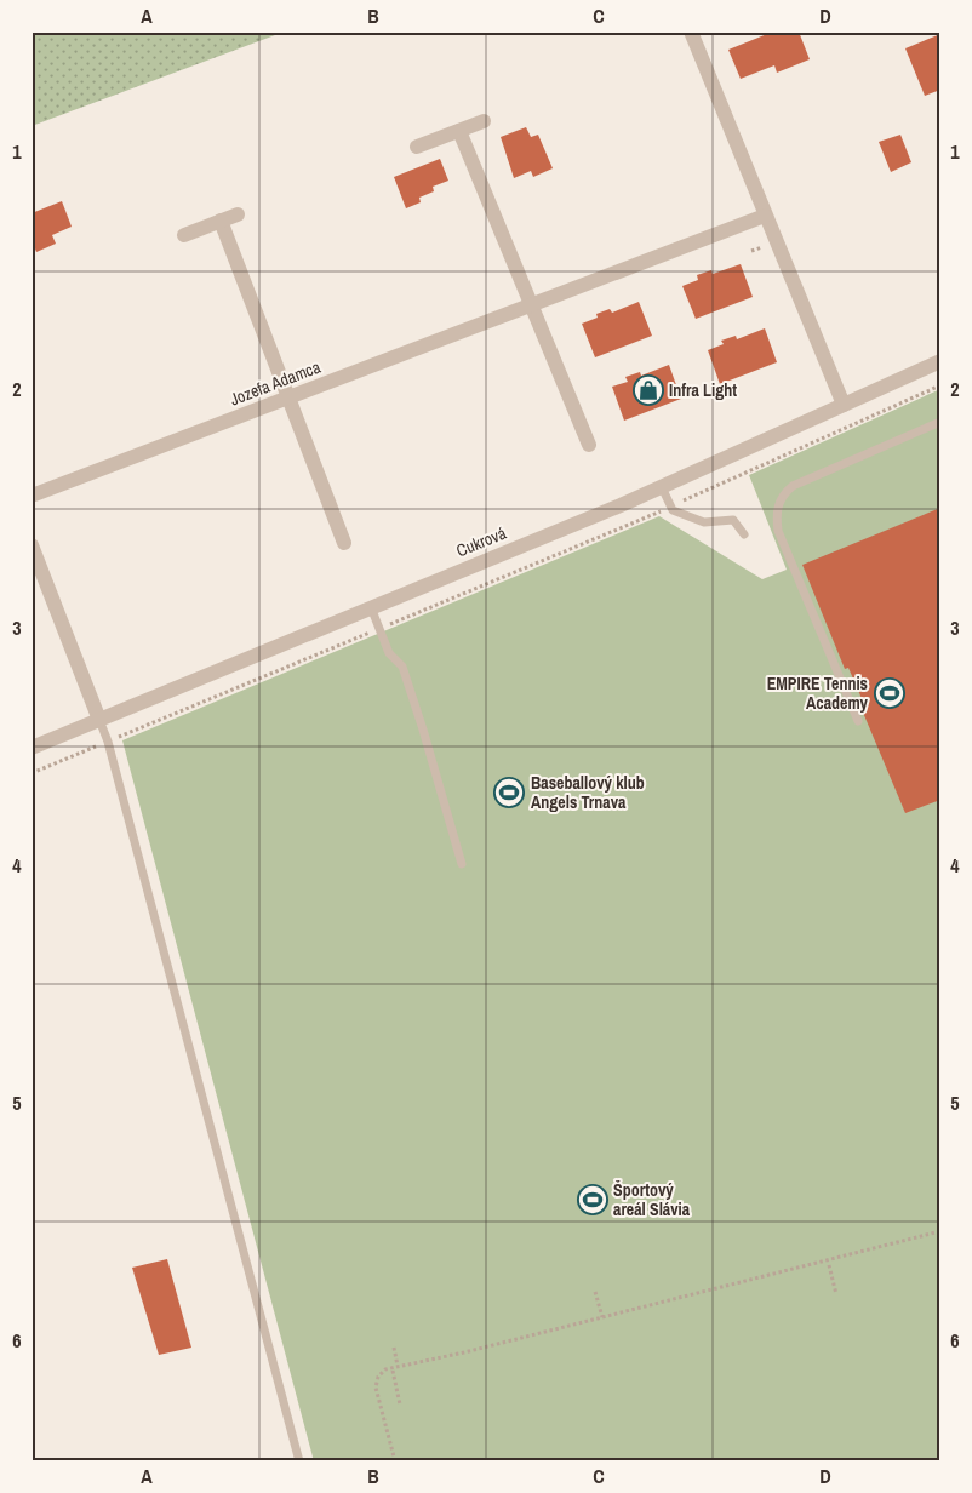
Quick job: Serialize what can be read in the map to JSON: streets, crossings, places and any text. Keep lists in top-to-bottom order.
{
  "streets": {
    "street": ["Jozefa Adamca", "Cukrová"]
  },
  "places": {
    "shop": ["Infra Light"],
    "sports": ["EMPIRE Tennis Academy", "Baseballový klub Angels Trnava", "Športový areál Slávia"]
  },
  "grid": {
    "columns": [
      "A",
      "B",
      "C",
      "D"
    ],
    "rows": [
      "1",
      "2",
      "3",
      "4",
      "5",
      "6"
    ]
  }
}
